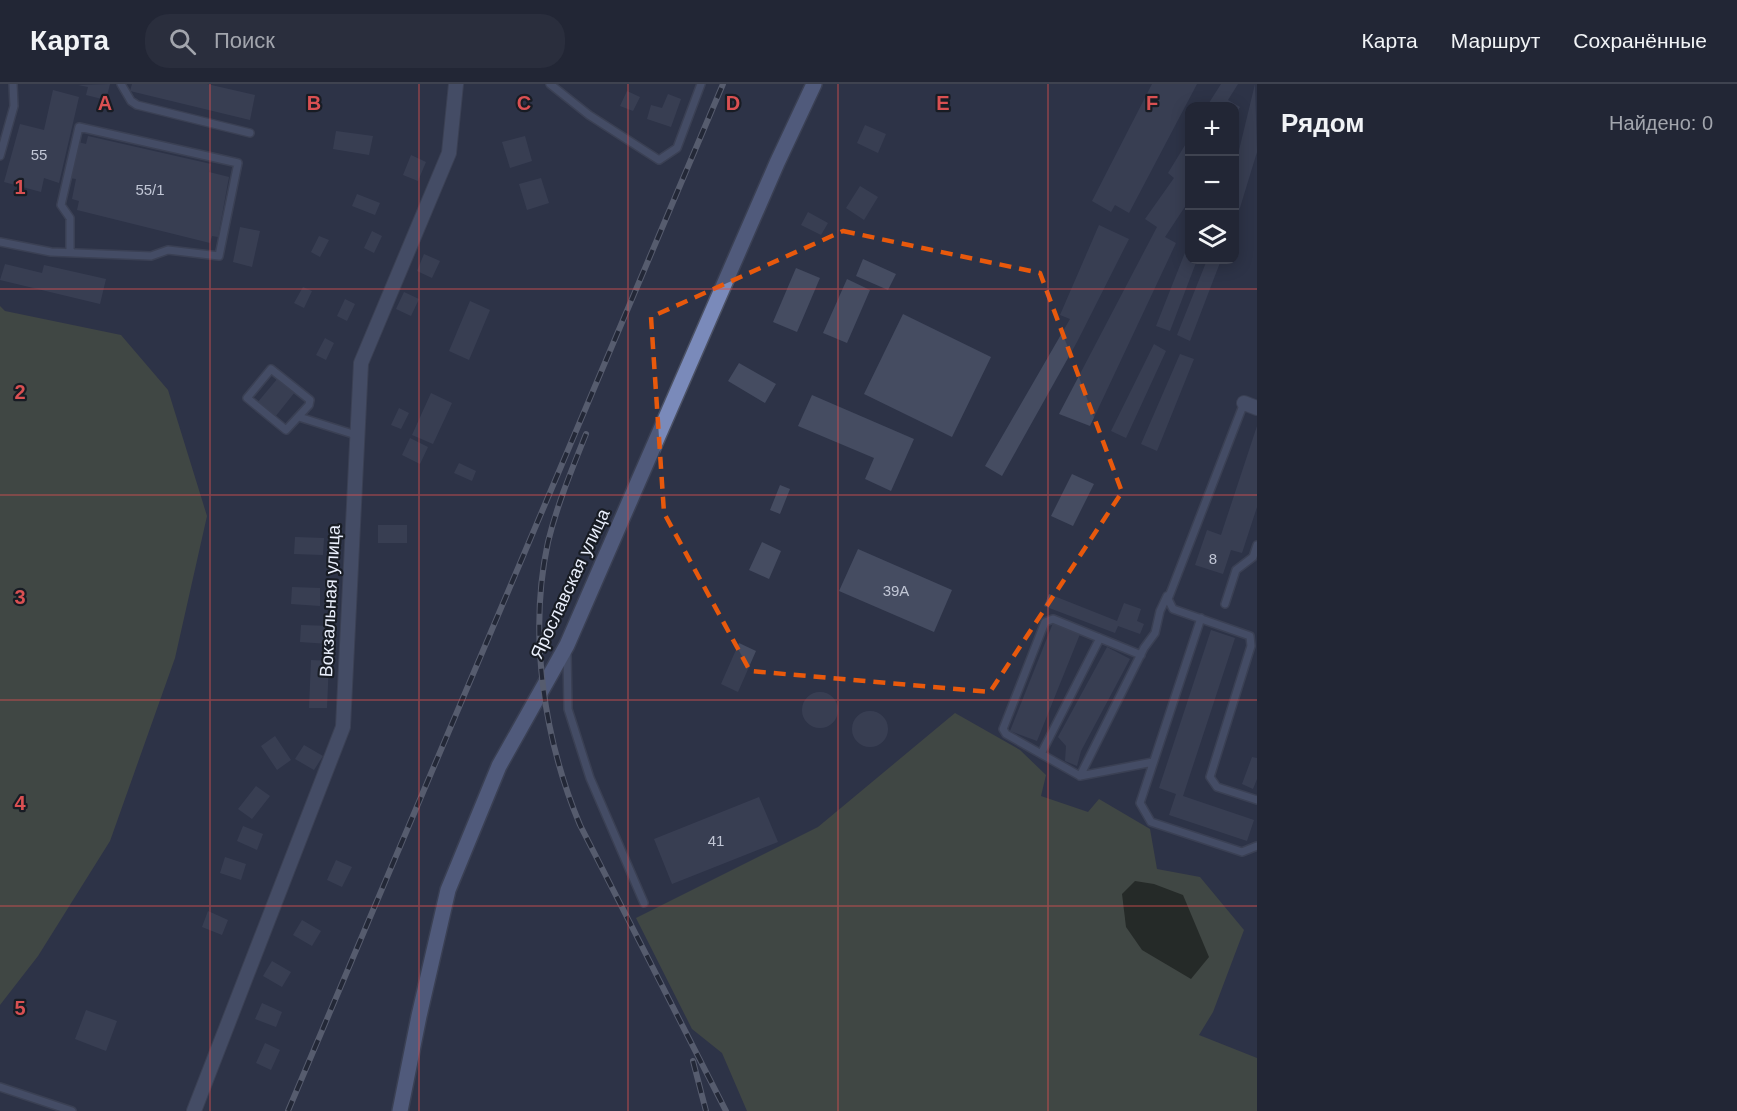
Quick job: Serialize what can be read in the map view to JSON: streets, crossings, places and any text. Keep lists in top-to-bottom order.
{
  "streets": {
    "main road": ["Ярославская улица"],
    "street": ["Вокзальная улица"]
  },
  "house_numbers": [
    "55",
    "55/1",
    "8",
    "39А",
    "41"
  ],
  "page": {
    "header": "Карта",
    "search": "Поиск",
    "nav": ["Карта", "Маршрут", "Сохранённые"],
    "heading": ["Рядом", "Найдено: 0"],
    "map_buttons": ["+", "−"]
  },
  "grid": {
    "columns": [
      "A",
      "B",
      "C",
      "D",
      "E",
      "F"
    ],
    "rows": [
      "1",
      "2",
      "3",
      "4",
      "5"
    ]
  }
}
